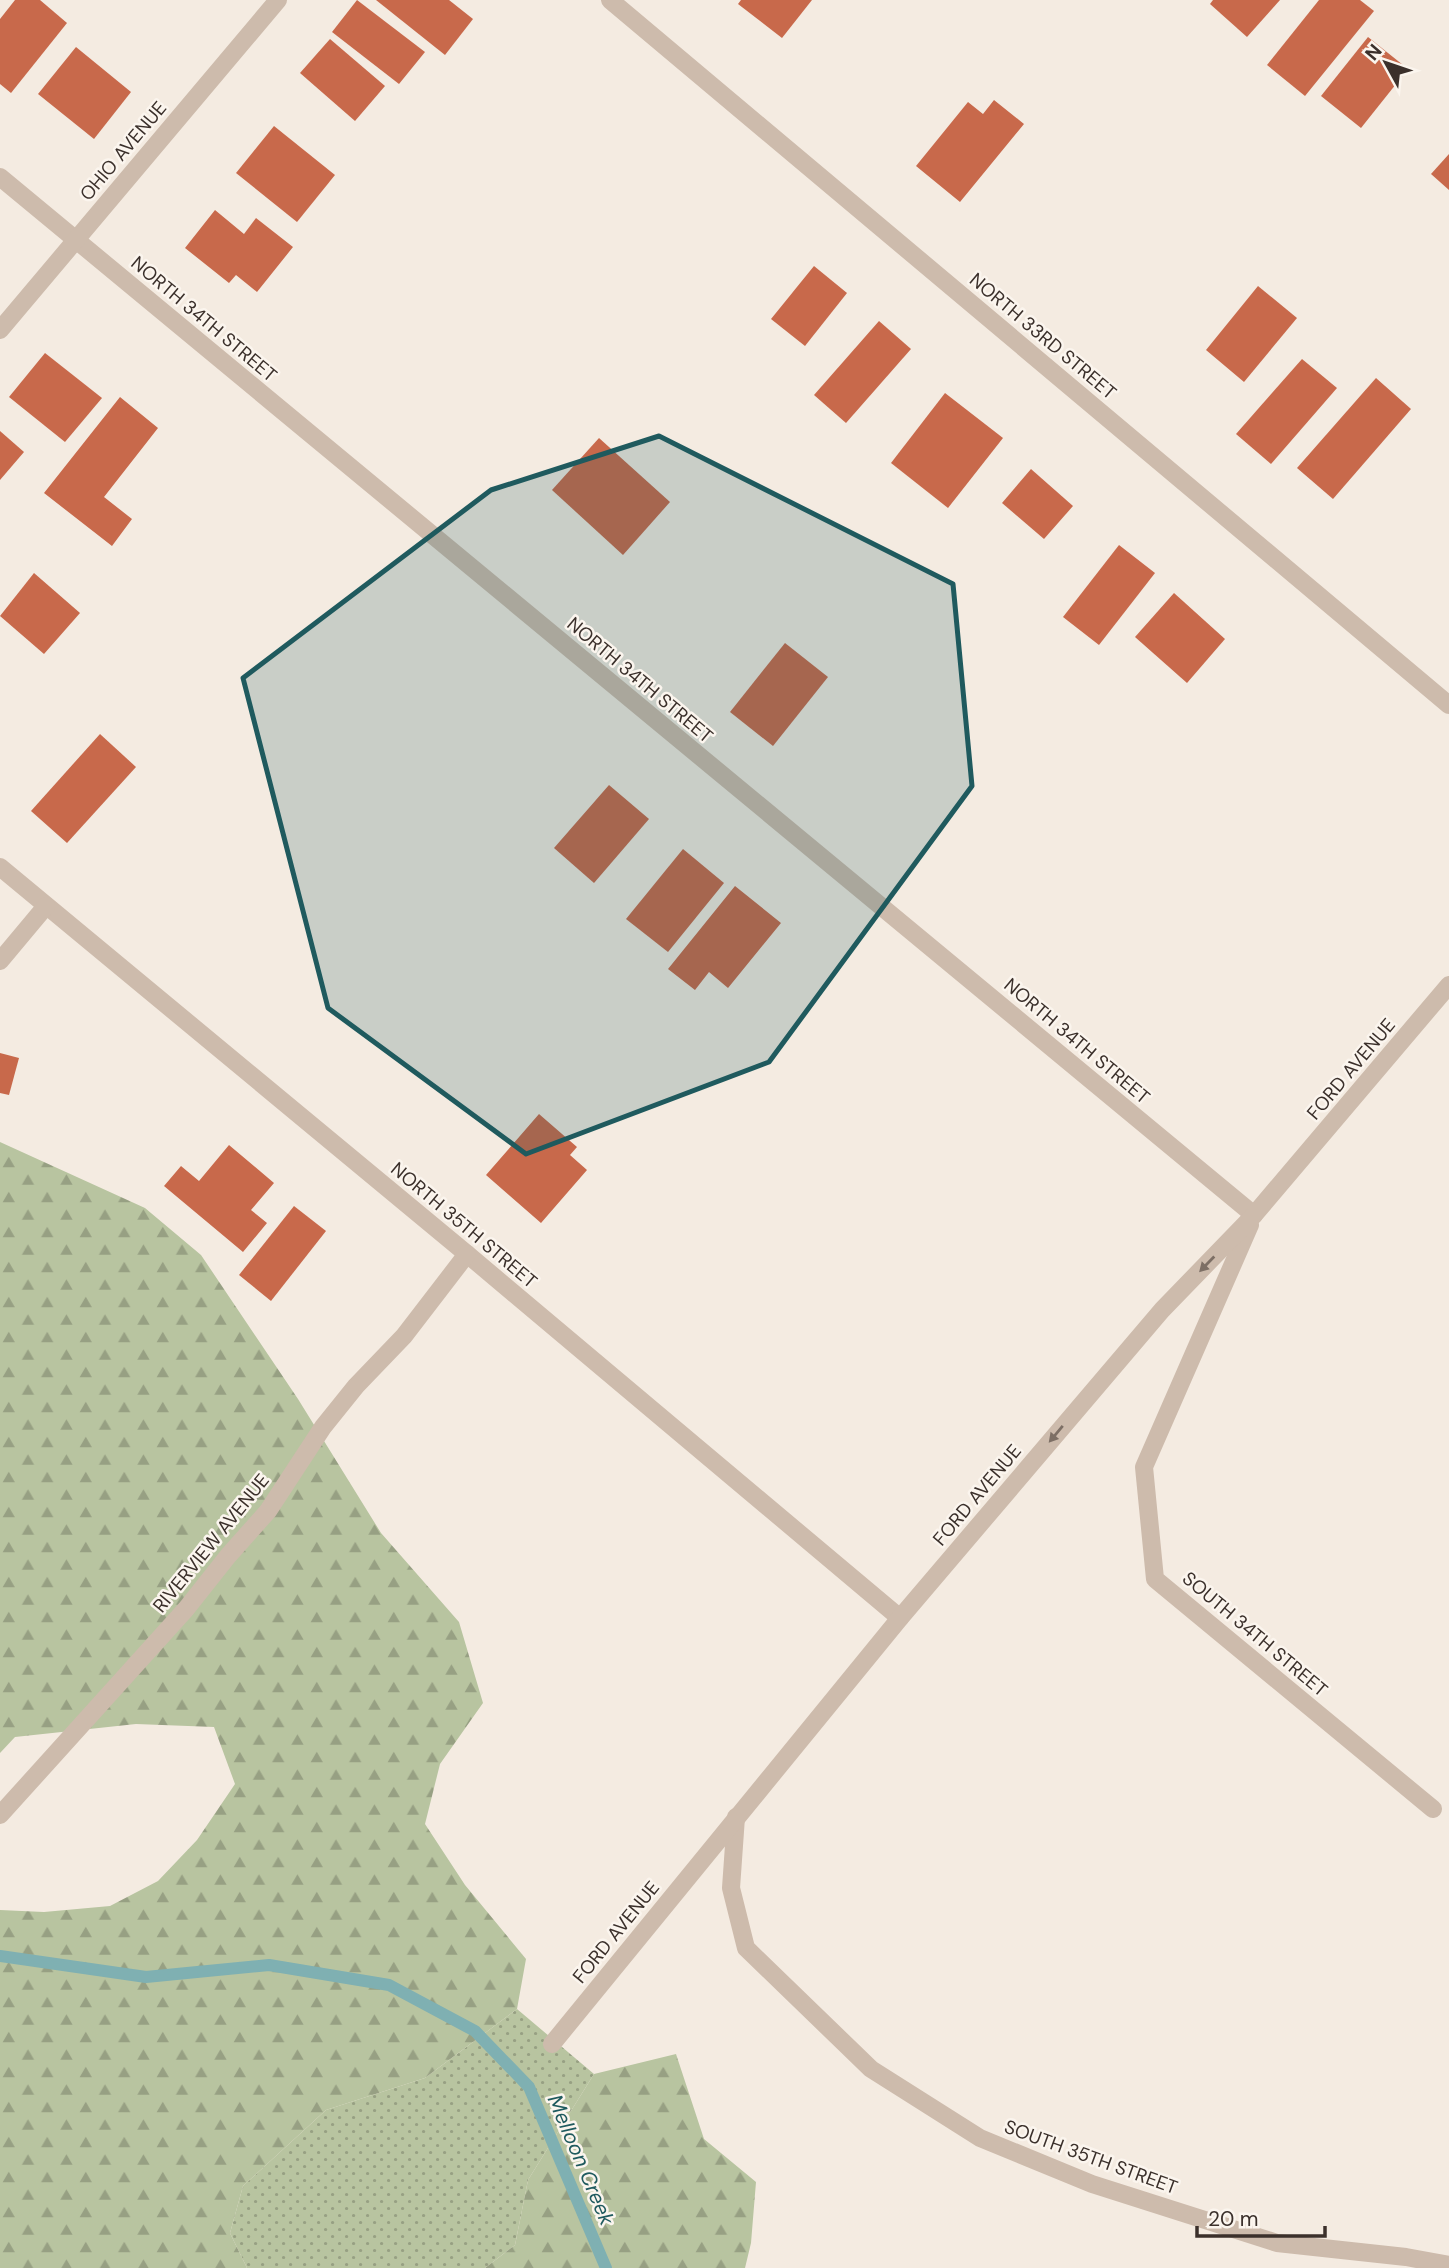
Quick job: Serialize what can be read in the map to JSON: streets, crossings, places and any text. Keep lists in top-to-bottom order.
{
  "streets": {
    "street": [
      "OHIO AVENUE",
      "NORTH 34TH STREET",
      "NORTH 33RD STREET",
      "FORD AVENUE",
      "NORTH 35TH STREET",
      "RIVERVIEW AVENUE",
      "SOUTH 34TH STREET",
      "SOUTH 35TH STREET"
    ]
  },
  "crossings": [
    ["OHIO AVENUE", "NORTH 34TH STREET"],
    ["NORTH 34TH STREET", "FORD AVENUE"],
    ["NORTH 34TH STREET", "SOUTH 34TH STREET"],
    ["FORD AVENUE", "NORTH 35TH STREET"],
    ["FORD AVENUE", "SOUTH 34TH STREET"],
    ["FORD AVENUE", "SOUTH 35TH STREET"],
    ["NORTH 35TH STREET", "RIVERVIEW AVENUE"]
  ],
  "one_way": ["FORD AVENUE"],
  "water": ["Melloon Creek"],
  "scale_bar": "20 m",
  "north": "top left"
}
